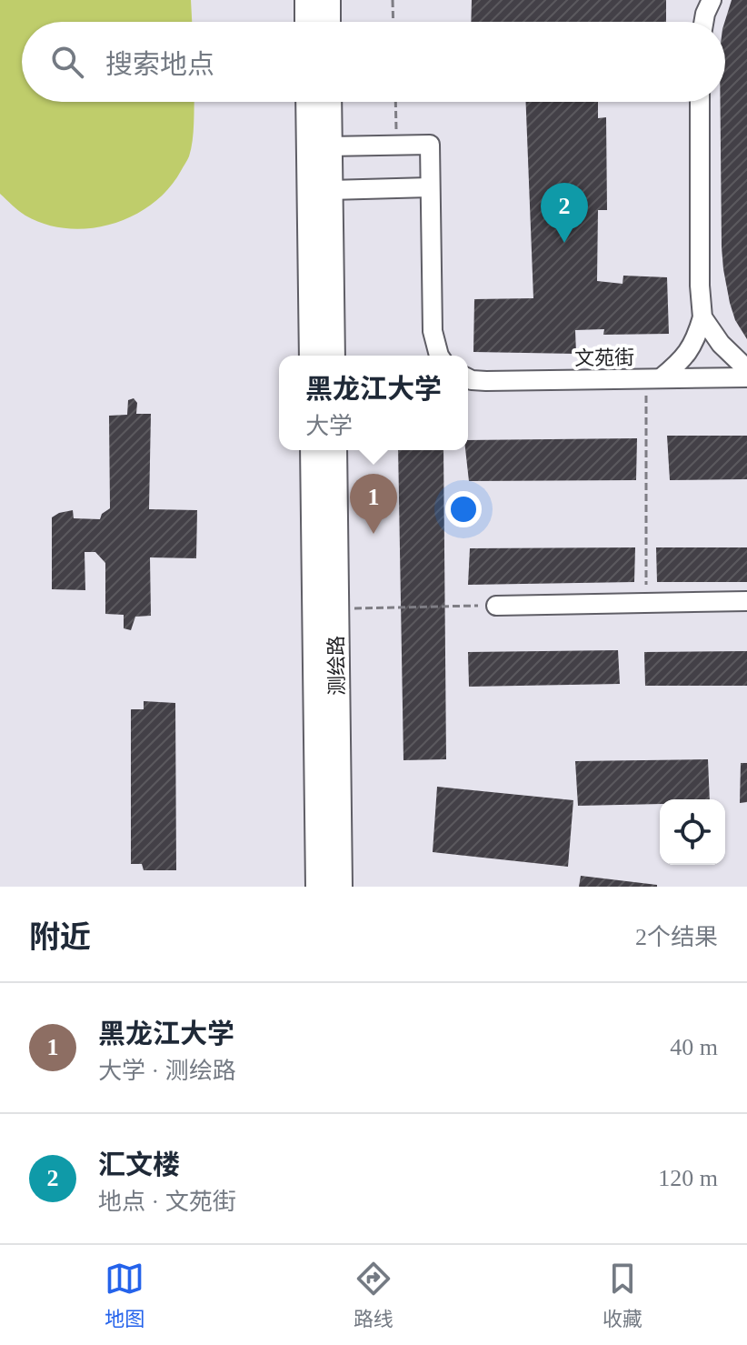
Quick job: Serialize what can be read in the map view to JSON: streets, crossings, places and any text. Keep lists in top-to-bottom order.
{
  "streets": {
    "main road": ["测绘路"],
    "street": ["文苑街"]
  },
  "page": {
    "search": "搜索地点",
    "pins": ["2", "1"],
    "popup": ["黑龙江大学", "大学"],
    "heading": ["附近", "2个结果"],
    "list": [
      {
        "mark": "1",
        "name": "黑龙江大学",
        "note": "大学 · 测绘路",
        "value": "40 m"
      },
      {
        "mark": "2",
        "name": "汇文楼",
        "note": "地点 · 文苑街",
        "value": "120 m"
      }
    ],
    "nav": ["地图", "路线", "收藏"]
  }
}
